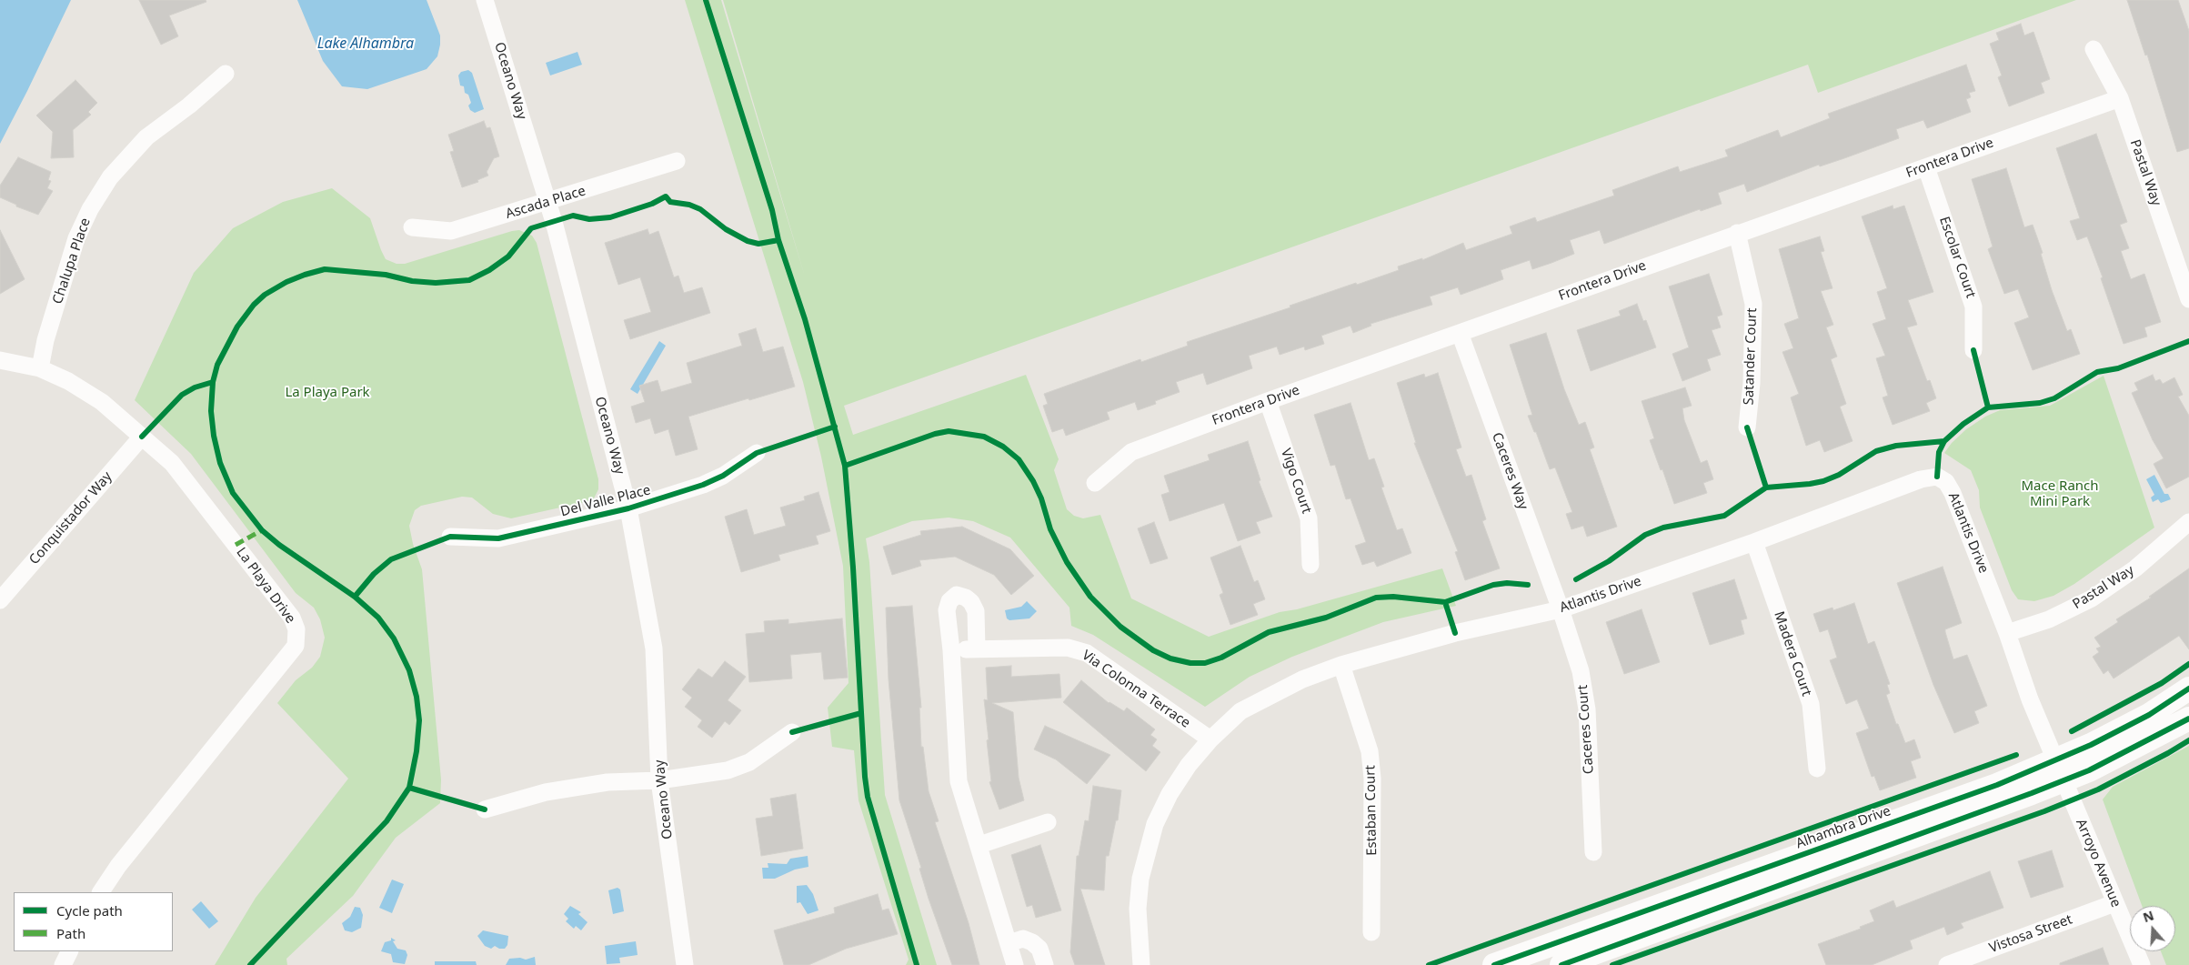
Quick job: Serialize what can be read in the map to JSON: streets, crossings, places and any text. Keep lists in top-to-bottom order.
{
  "streets": {
    "main road": ["Alhambra Drive"],
    "street": [
      "Oceano Way",
      "Frontera Drive",
      "Pastal Way",
      "Ascada Place",
      "Escolar Court",
      "Chalupa Place",
      "Satander Court",
      "Caceres Way",
      "Vigo Court",
      "Del Valle Place",
      "Conquistador Way",
      "Atlantis Drive",
      "La Playa Drive",
      "Madera Court",
      "Via Colonna Terrace",
      "Caceres Court",
      "Estaban Court",
      "Arroyo Avenue",
      "Vistosa Street"
    ]
  },
  "crossings": [
    ["Oceano Way", "Ascada Place"],
    ["Oceano Way", "Del Valle Place"],
    ["Frontera Drive", "Pastal Way"],
    ["Frontera Drive", "Escolar Court"],
    ["Frontera Drive", "Satander Court"],
    ["Frontera Drive", "Caceres Way"],
    ["Frontera Drive", "Vigo Court"],
    ["Pastal Way", "Atlantis Drive"],
    ["Chalupa Place", "La Playa Drive"],
    ["Caceres Way", "Atlantis Drive"],
    ["Caceres Way", "Caceres Court"],
    ["Conquistador Way", "La Playa Drive"],
    ["Atlantis Drive", "Madera Court"],
    ["Atlantis Drive", "Via Colonna Terrace"],
    ["Atlantis Drive", "Caceres Court"],
    ["Atlantis Drive", "Estaban Court"],
    ["Atlantis Drive", "Alhambra Drive"],
    ["Atlantis Drive", "Arroyo Avenue"],
    ["Alhambra Drive", "Arroyo Avenue"],
    ["Arroyo Avenue", "Vistosa Street"]
  ],
  "water": ["Lake Alhambra"],
  "parks": ["La Playa Park", "Mace Ranch Mini Park"],
  "legend": ["Cycle path", "Path"],
  "north": "top"
}
